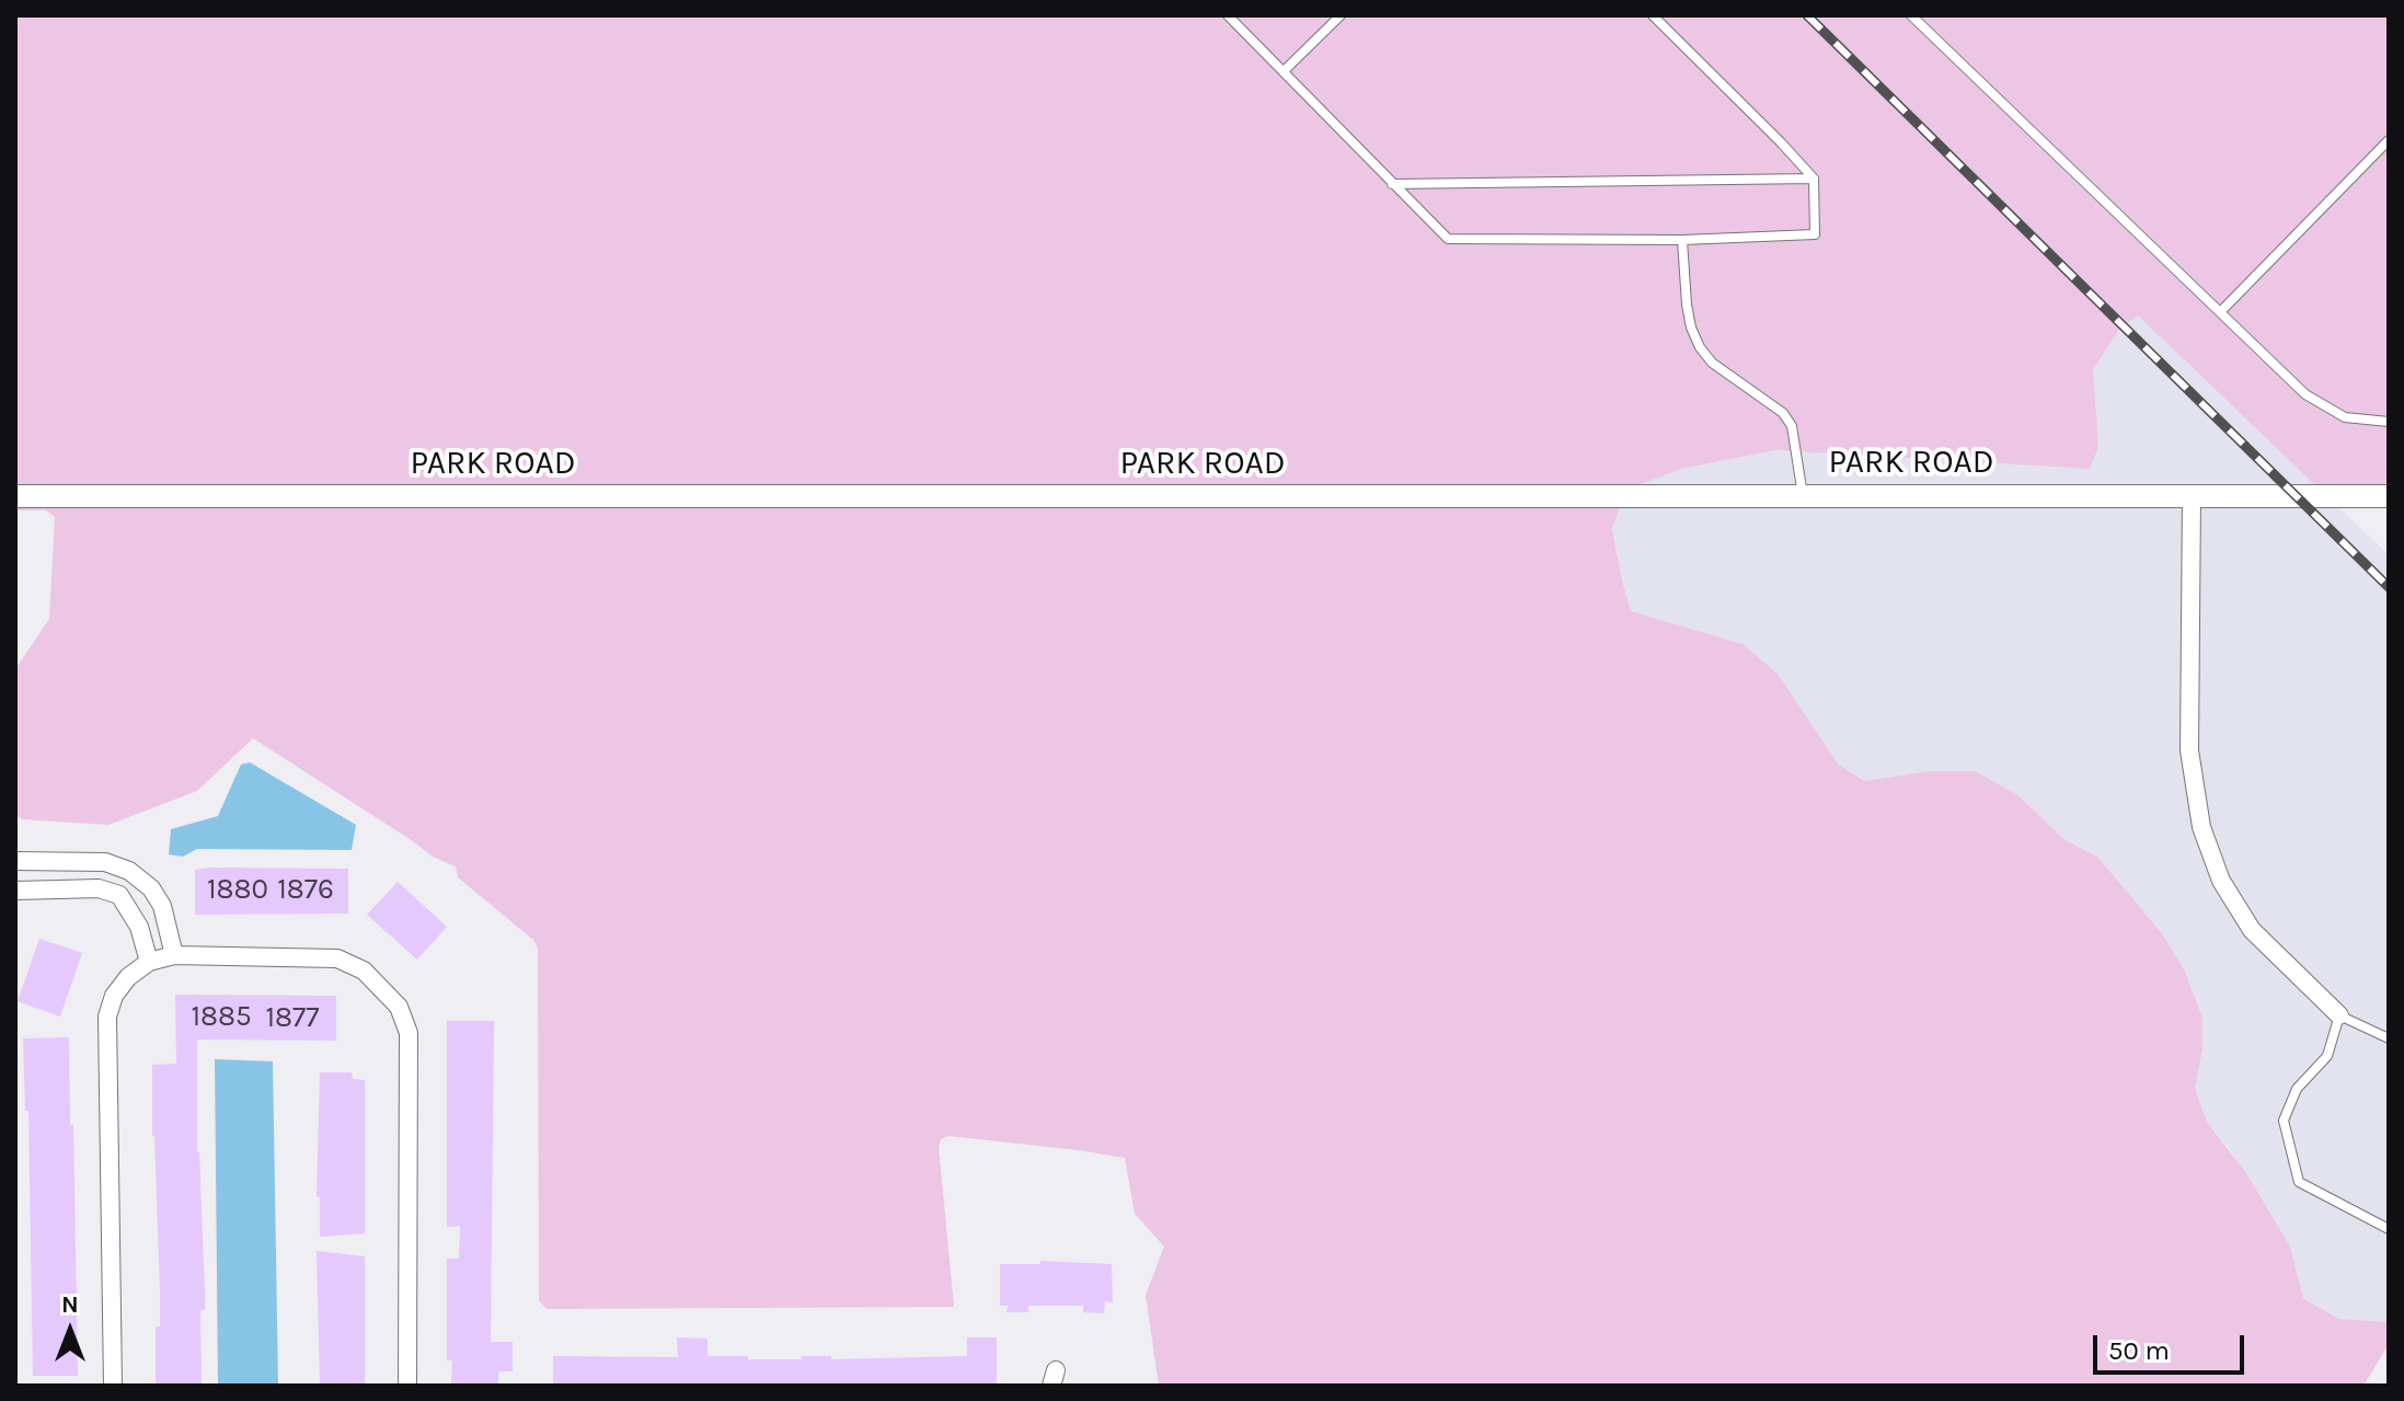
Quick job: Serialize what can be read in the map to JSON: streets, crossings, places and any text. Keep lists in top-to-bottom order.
{
  "streets": {
    "street": ["PARK ROAD"]
  },
  "house_numbers": [
    "1880",
    "1876",
    "1885",
    "1877"
  ],
  "scale_bar": "50 m",
  "north": "top"
}
